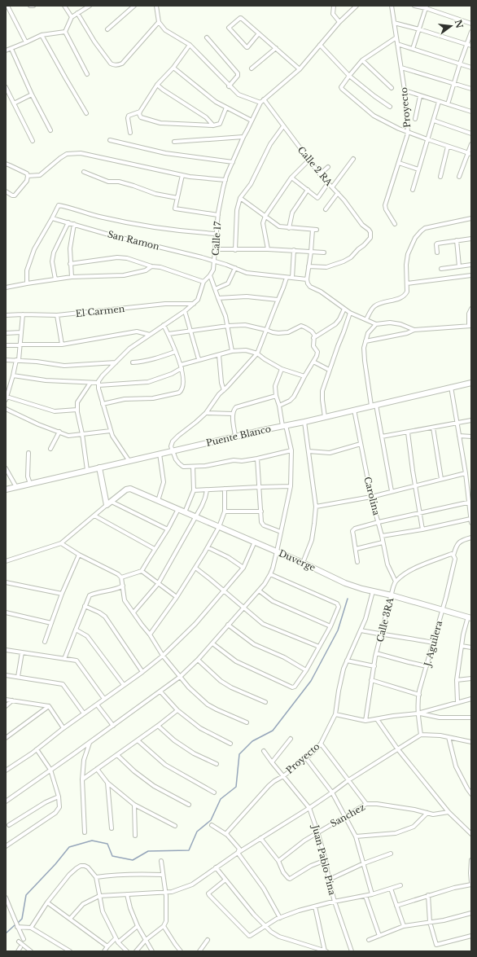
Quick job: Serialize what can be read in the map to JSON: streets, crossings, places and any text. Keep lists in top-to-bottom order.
{
  "streets": {
    "street": [
      "Proyecto",
      "Calle 2 RA",
      "Calle 17",
      "San Ramon",
      "El Carmen",
      "Puente Blanco",
      "Carolina",
      "Duverge",
      "Calle 3RA",
      "J. Aguilera",
      "Sanchez",
      "Juan Pablo Pina"
    ]
  },
  "crossings": [
    ["Proyecto", "Duverge"],
    ["Proyecto", "Juan Pablo Pina"],
    ["Calle 2 RA", "Calle 17"],
    ["Calle 17", "San Ramon"],
    ["Calle 17", "El Carmen"],
    ["Puente Blanco", "Carolina"],
    ["Carolina", "Calle 3RA"],
    ["Duverge", "Calle 3RA"],
    ["Duverge", "J. Aguilera"],
    ["Sanchez", "Juan Pablo Pina"]
  ],
  "north": "right"
}
